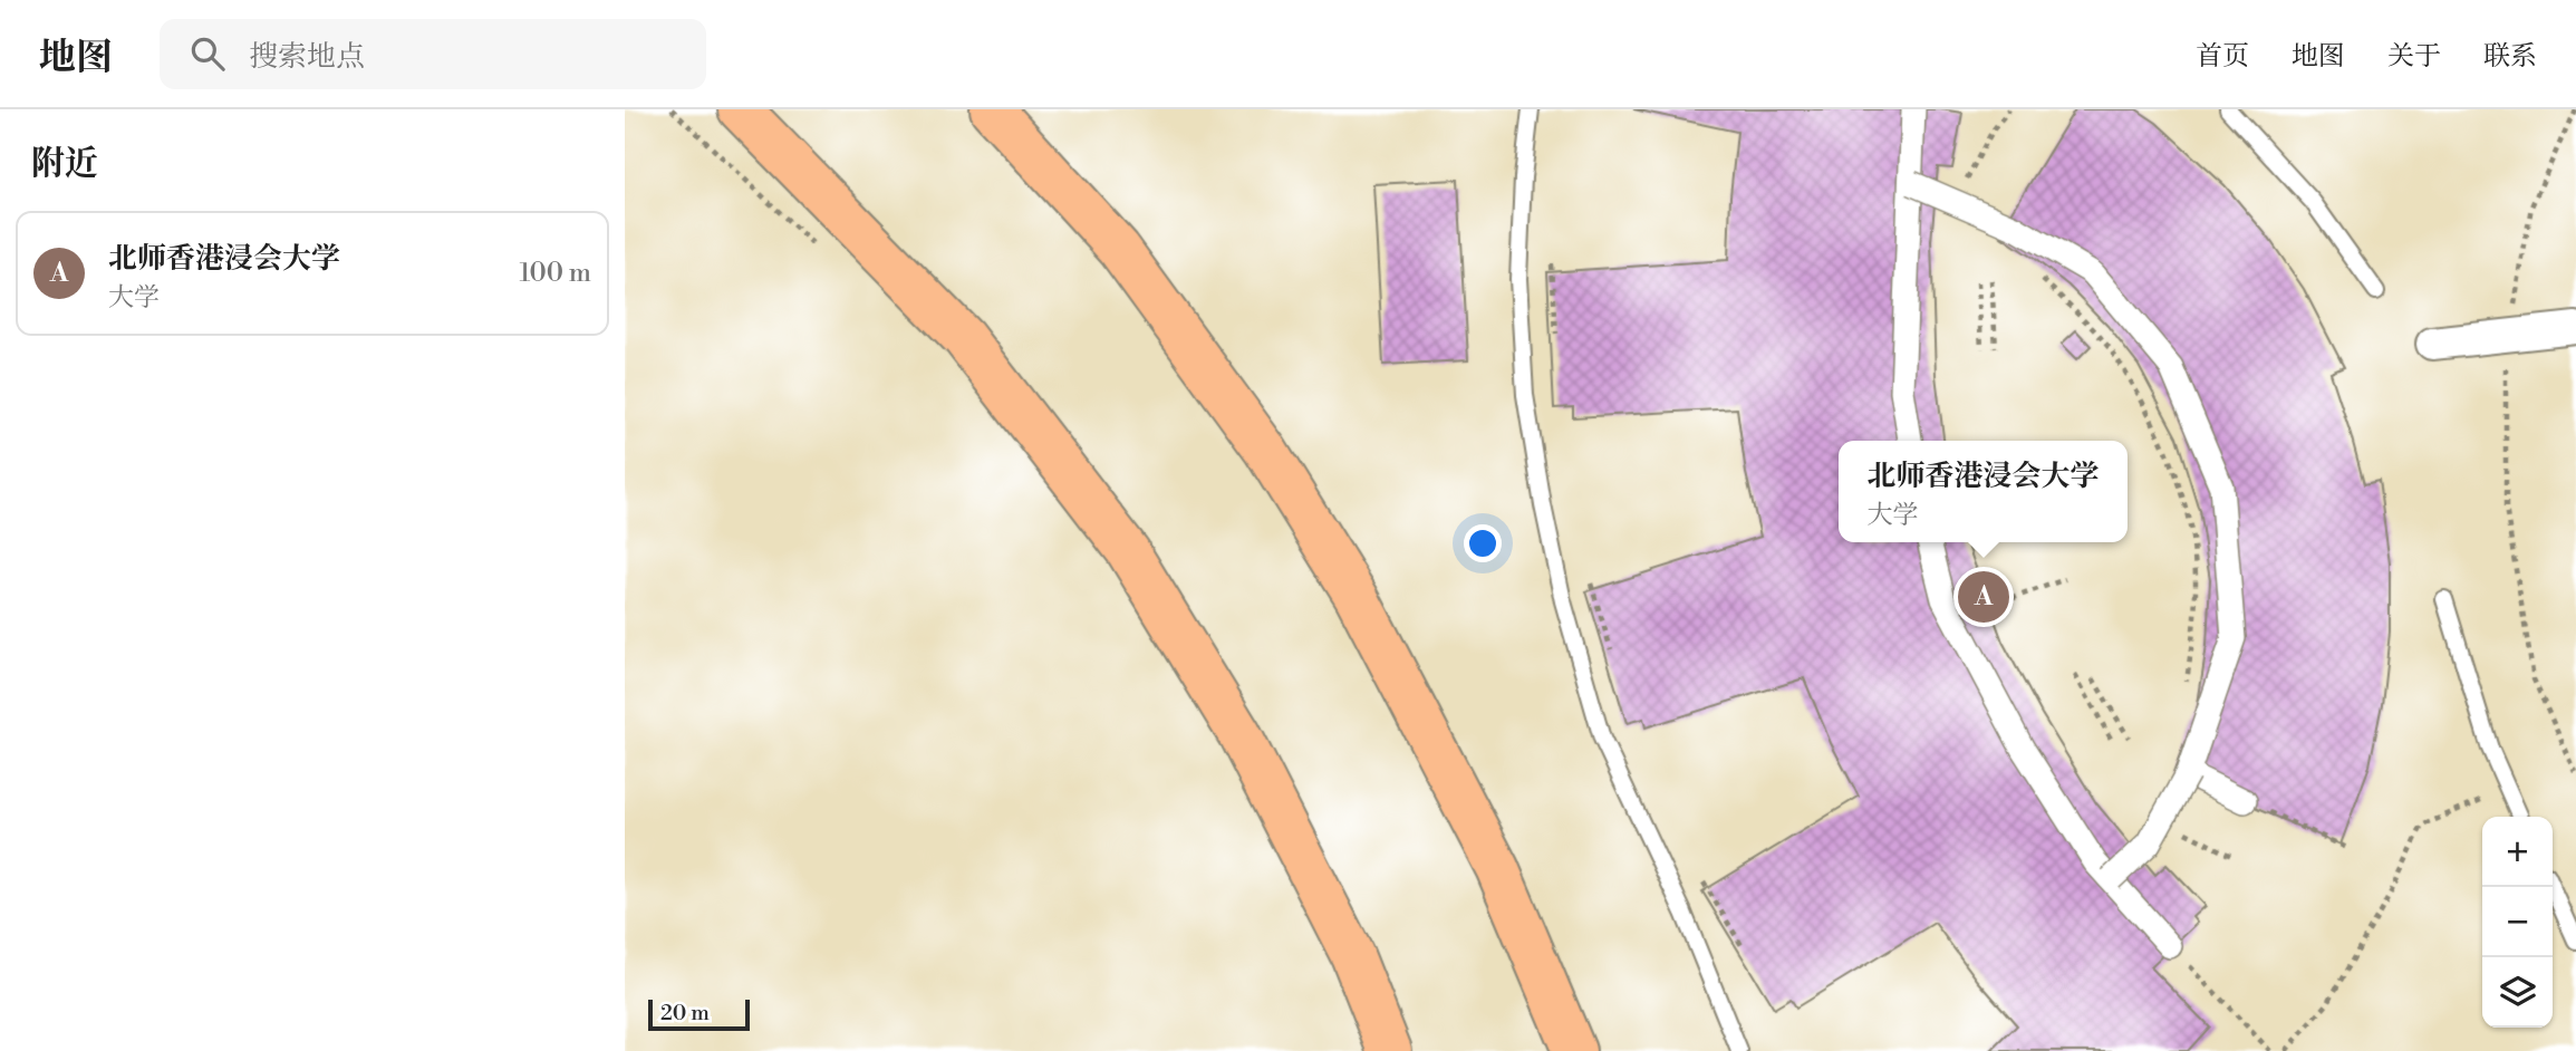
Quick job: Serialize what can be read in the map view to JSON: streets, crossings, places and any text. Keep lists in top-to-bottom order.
{
  "scale_bar": "20 m",
  "page": {
    "header": "地图",
    "search": "搜索地点",
    "nav": [
      "首页",
      "地图",
      "关于",
      "联系"
    ],
    "heading": "附近",
    "list": [
      {
        "mark": "A",
        "name": "北师香港浸会大学",
        "note": "大学",
        "value": "100 m"
      }
    ],
    "popup": ["北师香港浸会大学", "大学"],
    "pins": "A",
    "map_buttons": ["+", "−"],
    "scale": "20 m"
  }
}
